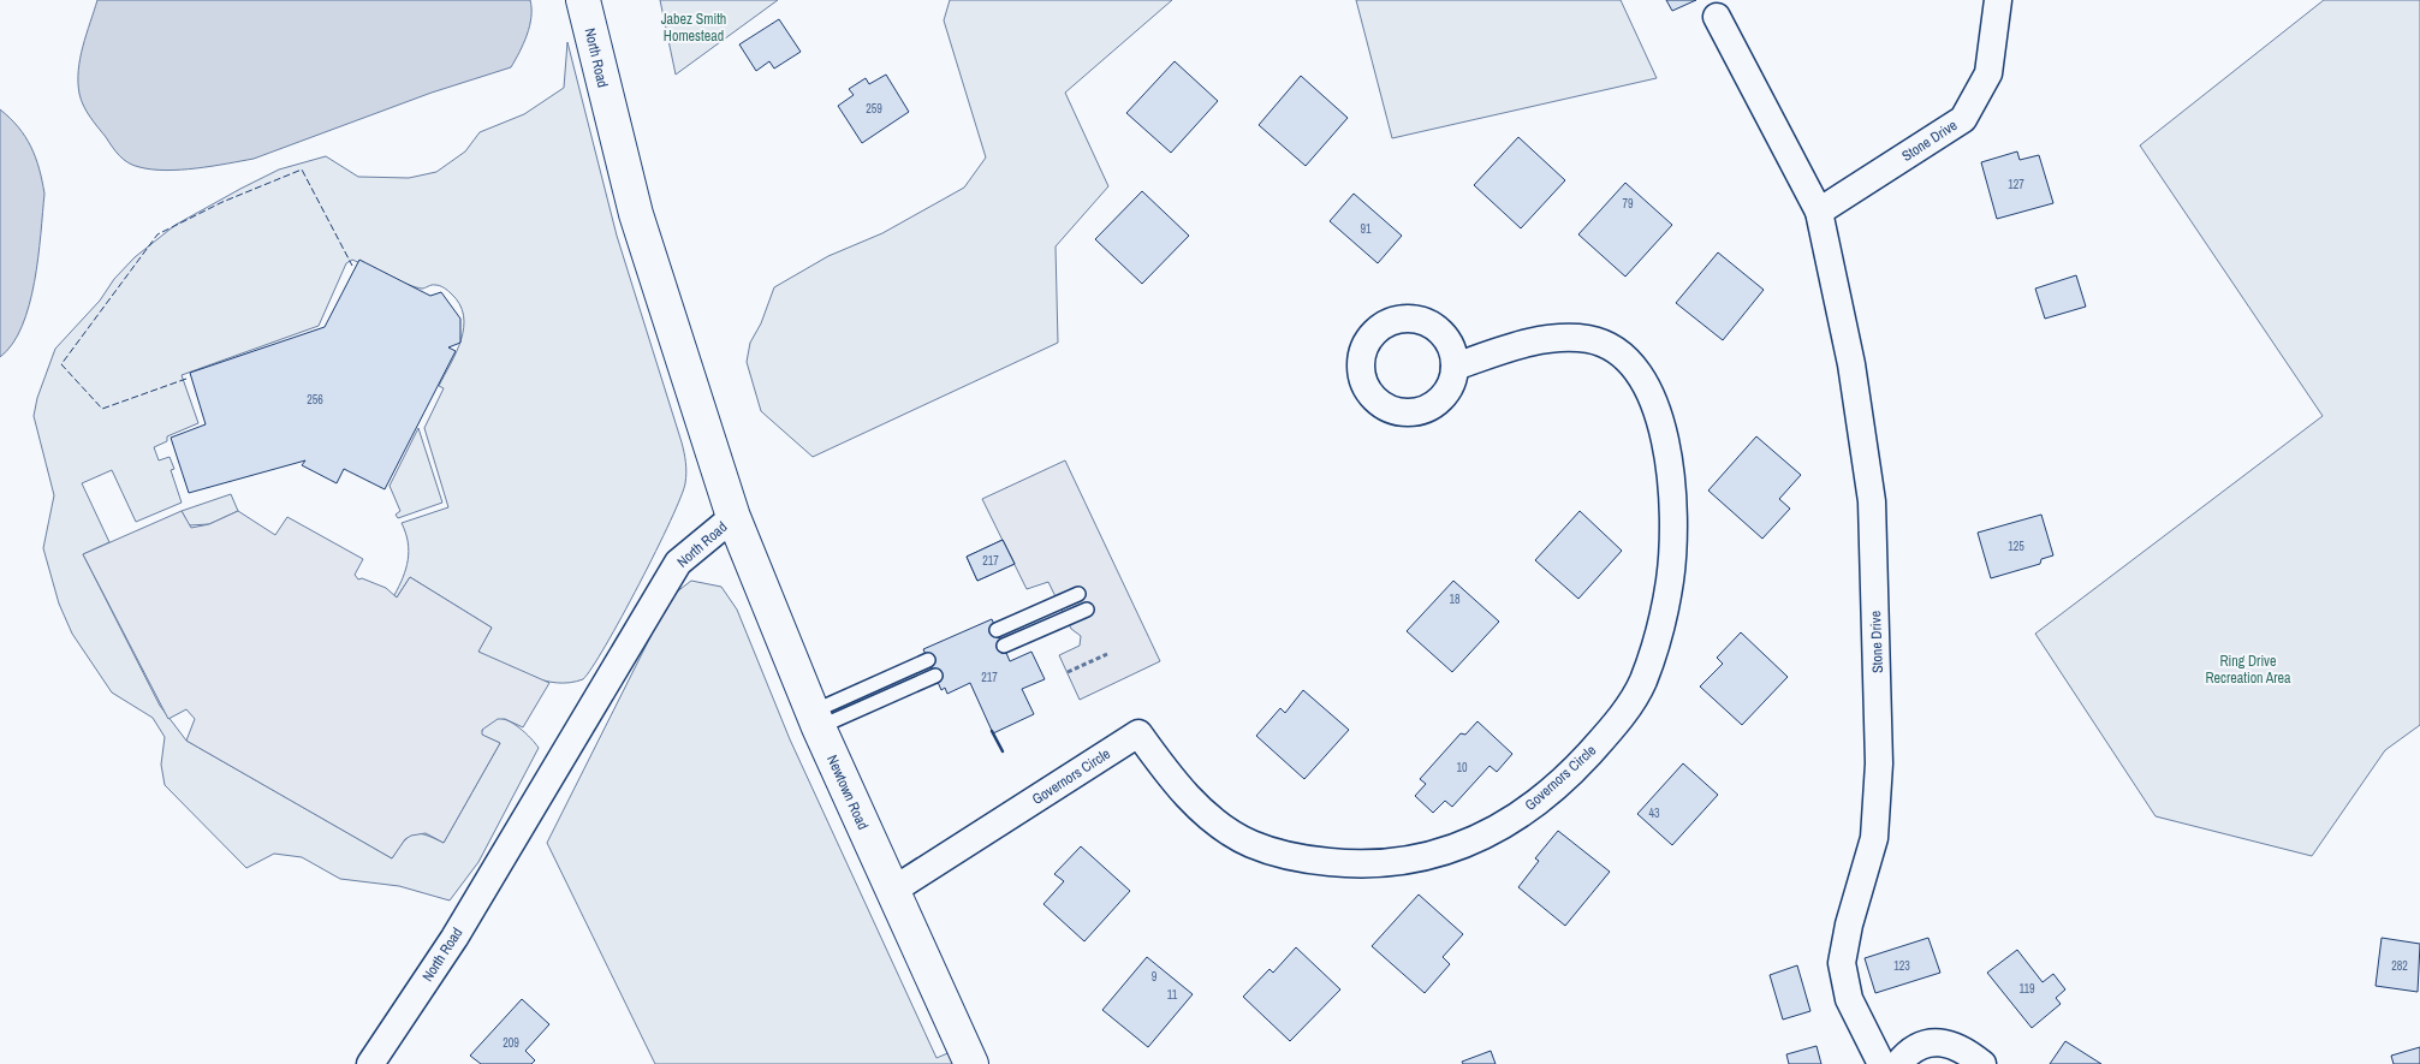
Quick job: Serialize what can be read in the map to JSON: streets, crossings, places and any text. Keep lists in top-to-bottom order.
{
  "streets": {
    "main road": ["North Road", "Newtown Road"],
    "street": ["Stone Drive", "Governors Circle"]
  },
  "crossings": [
    ["North Road", "Newtown Road"],
    ["Governors Circle", "Newtown Road"]
  ],
  "parks": ["Jabez Smith Homestead", "Ring Drive Recreation Area"],
  "house_numbers": [
    "259",
    "127",
    "79",
    "91",
    "256",
    "125",
    "217",
    "18",
    "217",
    "10",
    "43",
    "123",
    "282",
    "9",
    "119",
    "11",
    "209"
  ]
}
